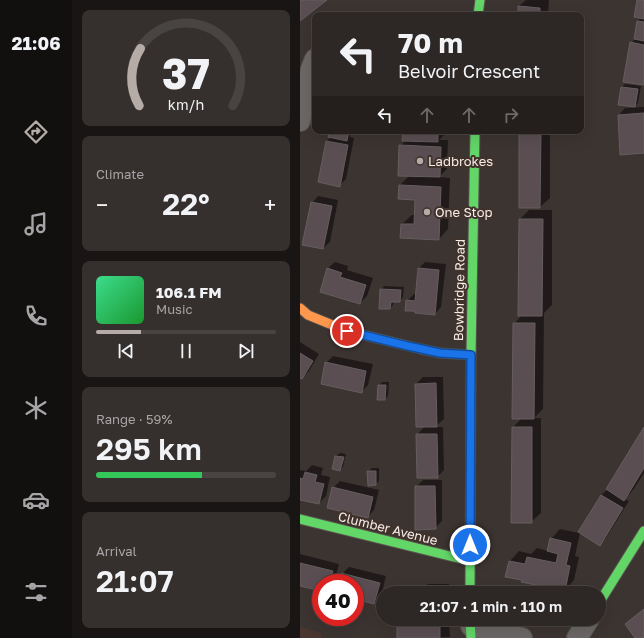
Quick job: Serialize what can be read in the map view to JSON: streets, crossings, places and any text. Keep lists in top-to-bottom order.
{
  "streets": {
    "street": ["Bowbridge Road", "Clumber Avenue"]
  },
  "crossings": [
    ["Bowbridge Road", "Clumber Avenue"]
  ],
  "places": ["Ladbrokes", "One Stop"],
  "page": {
    "tabs": "21:06",
    "turn": ["70 m", "Belvoir Crescent"],
    "tile": [
      "Climate",
      ["Range · 59%", "295 km"],
      ["Arrival", "21:07"]
    ],
    "heat": ["−", "22°", "+"],
    "song": ["106.1 FM", "Music"],
    "limit": "40",
    "trip": "21:07 · 1 min · 110 m",
    "gauge": ["37", "km/h"]
  }
}
